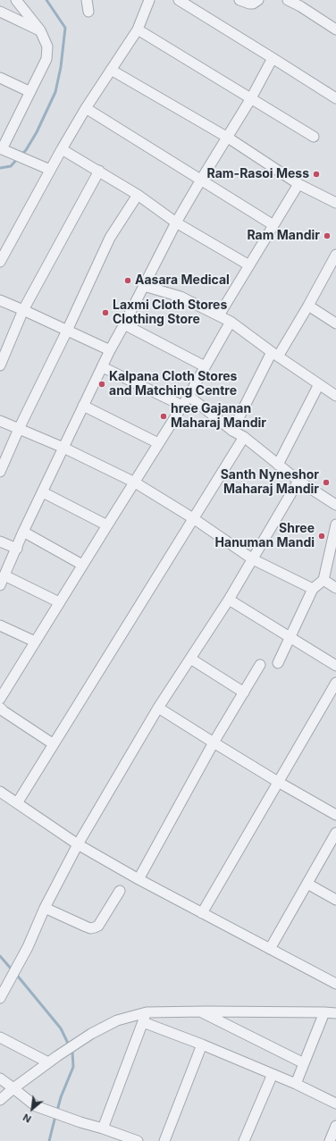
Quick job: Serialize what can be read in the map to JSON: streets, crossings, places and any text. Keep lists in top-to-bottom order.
{
  "places": [
    "Ram-Rasoi Mess",
    "Ram Mandir",
    "Aasara Medical",
    "Laxmi Cloth Stores Clothing Store",
    "Kalpana Cloth Stores and Matching Centre",
    "hree Gajanan Maharaj Mandir",
    "Santh Nyneshor Maharaj Mandir",
    "Shree Hanuman Mandi"
  ],
  "north": "bottom left"
}
